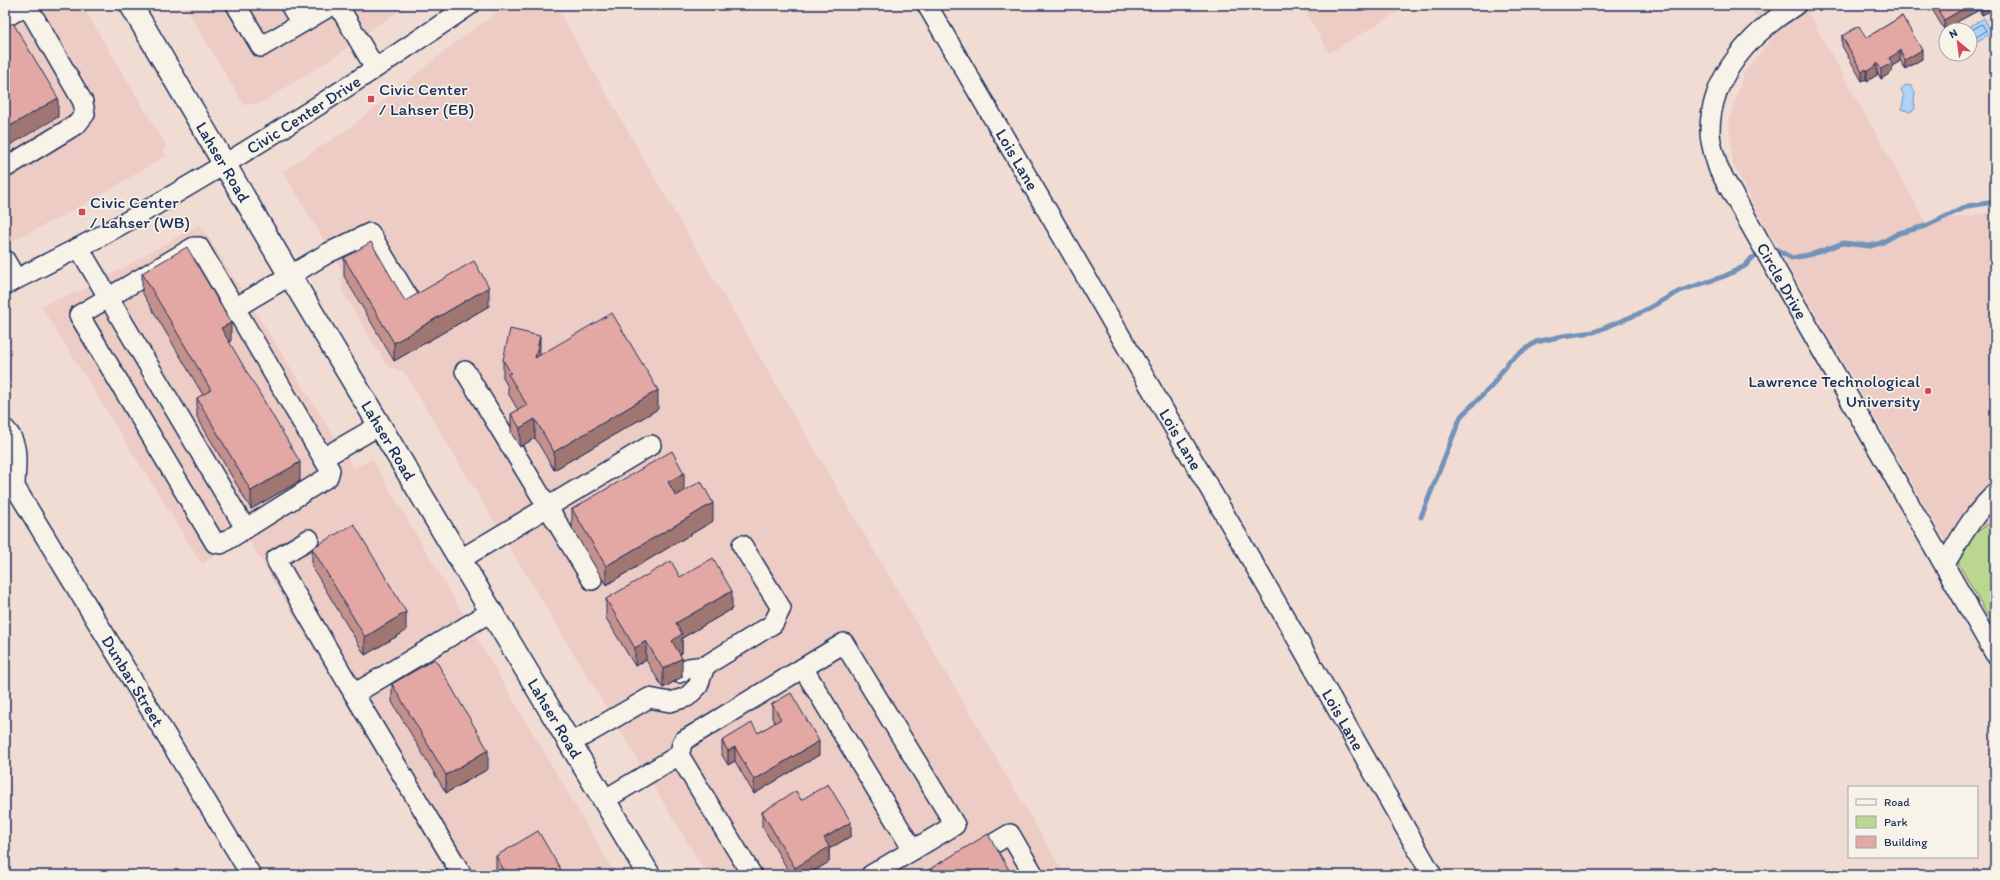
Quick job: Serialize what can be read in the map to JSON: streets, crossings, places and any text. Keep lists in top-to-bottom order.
{
  "streets": {
    "main road": ["Lahser Road"],
    "street": [
      "Civic Center Drive",
      "Lois Lane",
      "Circle Drive",
      "Dunbar Street"
    ]
  },
  "crossings": [
    ["Civic Center Drive", "Lahser Road"]
  ],
  "places": {
    "transit": ["Civic Center / Lahser (EB)", "Civic Center / Lahser (WB)"],
    "other": ["Lawrence Technological University"]
  },
  "legend": ["Road", "Park", "Building"],
  "north": "top left"
}
